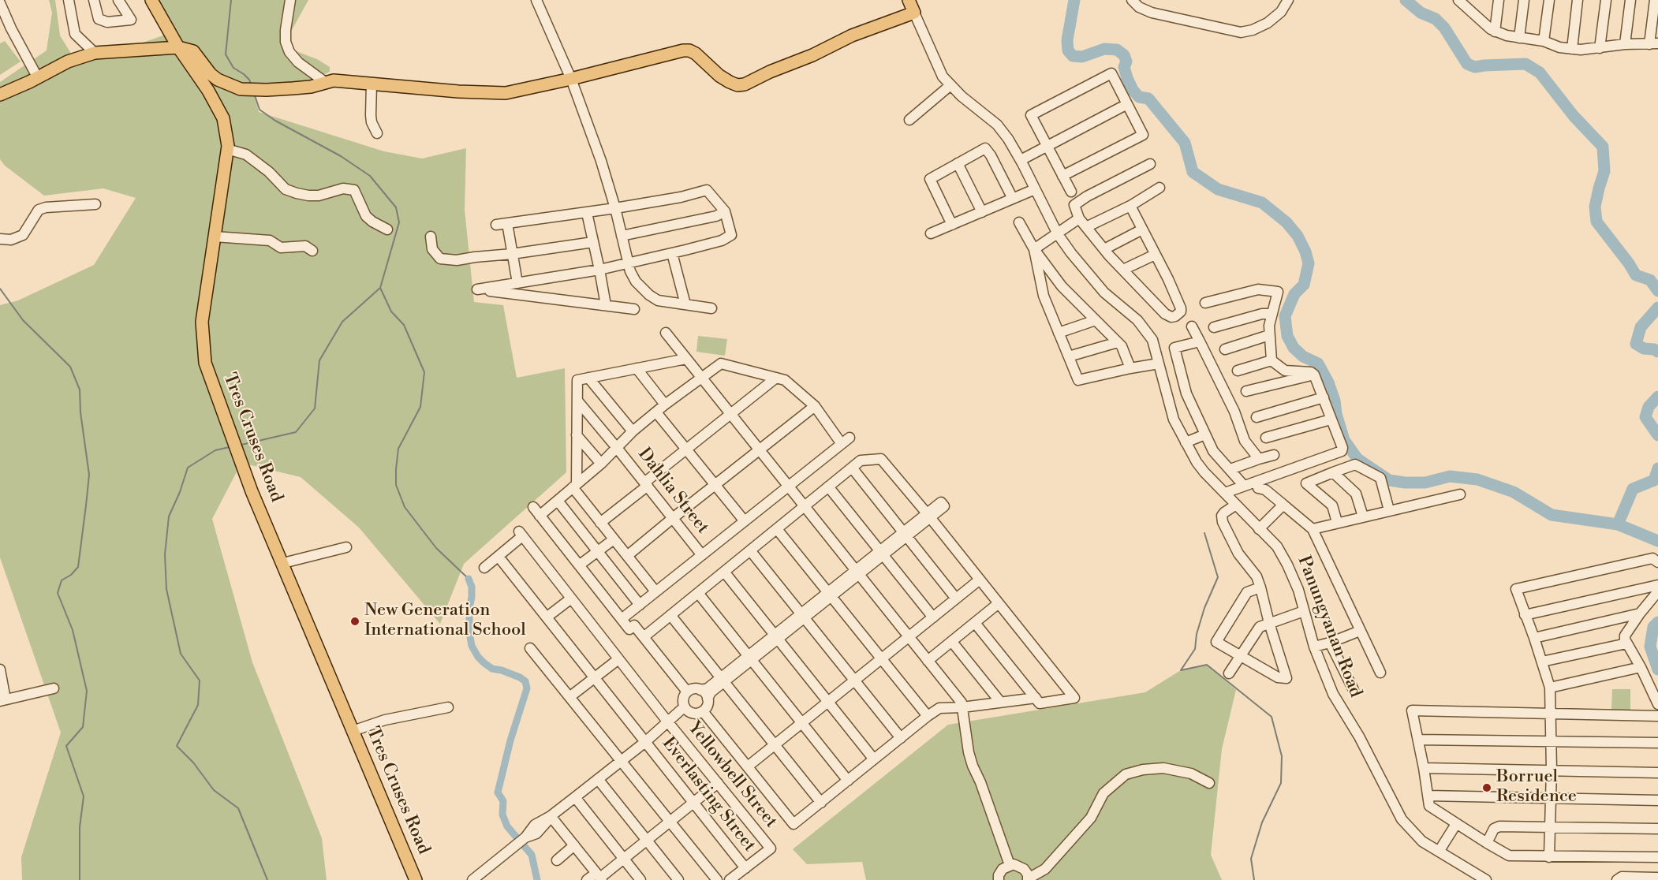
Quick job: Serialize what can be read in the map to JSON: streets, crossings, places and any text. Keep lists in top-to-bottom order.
{
  "streets": {
    "main road": ["Tres Cruses Road", "Panungyanan Road"],
    "street": ["Dahlia Street", "Yellowbell Street", "Everlasting Street"]
  },
  "crossings": [
    ["Yellowbell Street", "Everlasting Street"]
  ],
  "places": ["New Generation International School", "Borruel Residence"]
}
